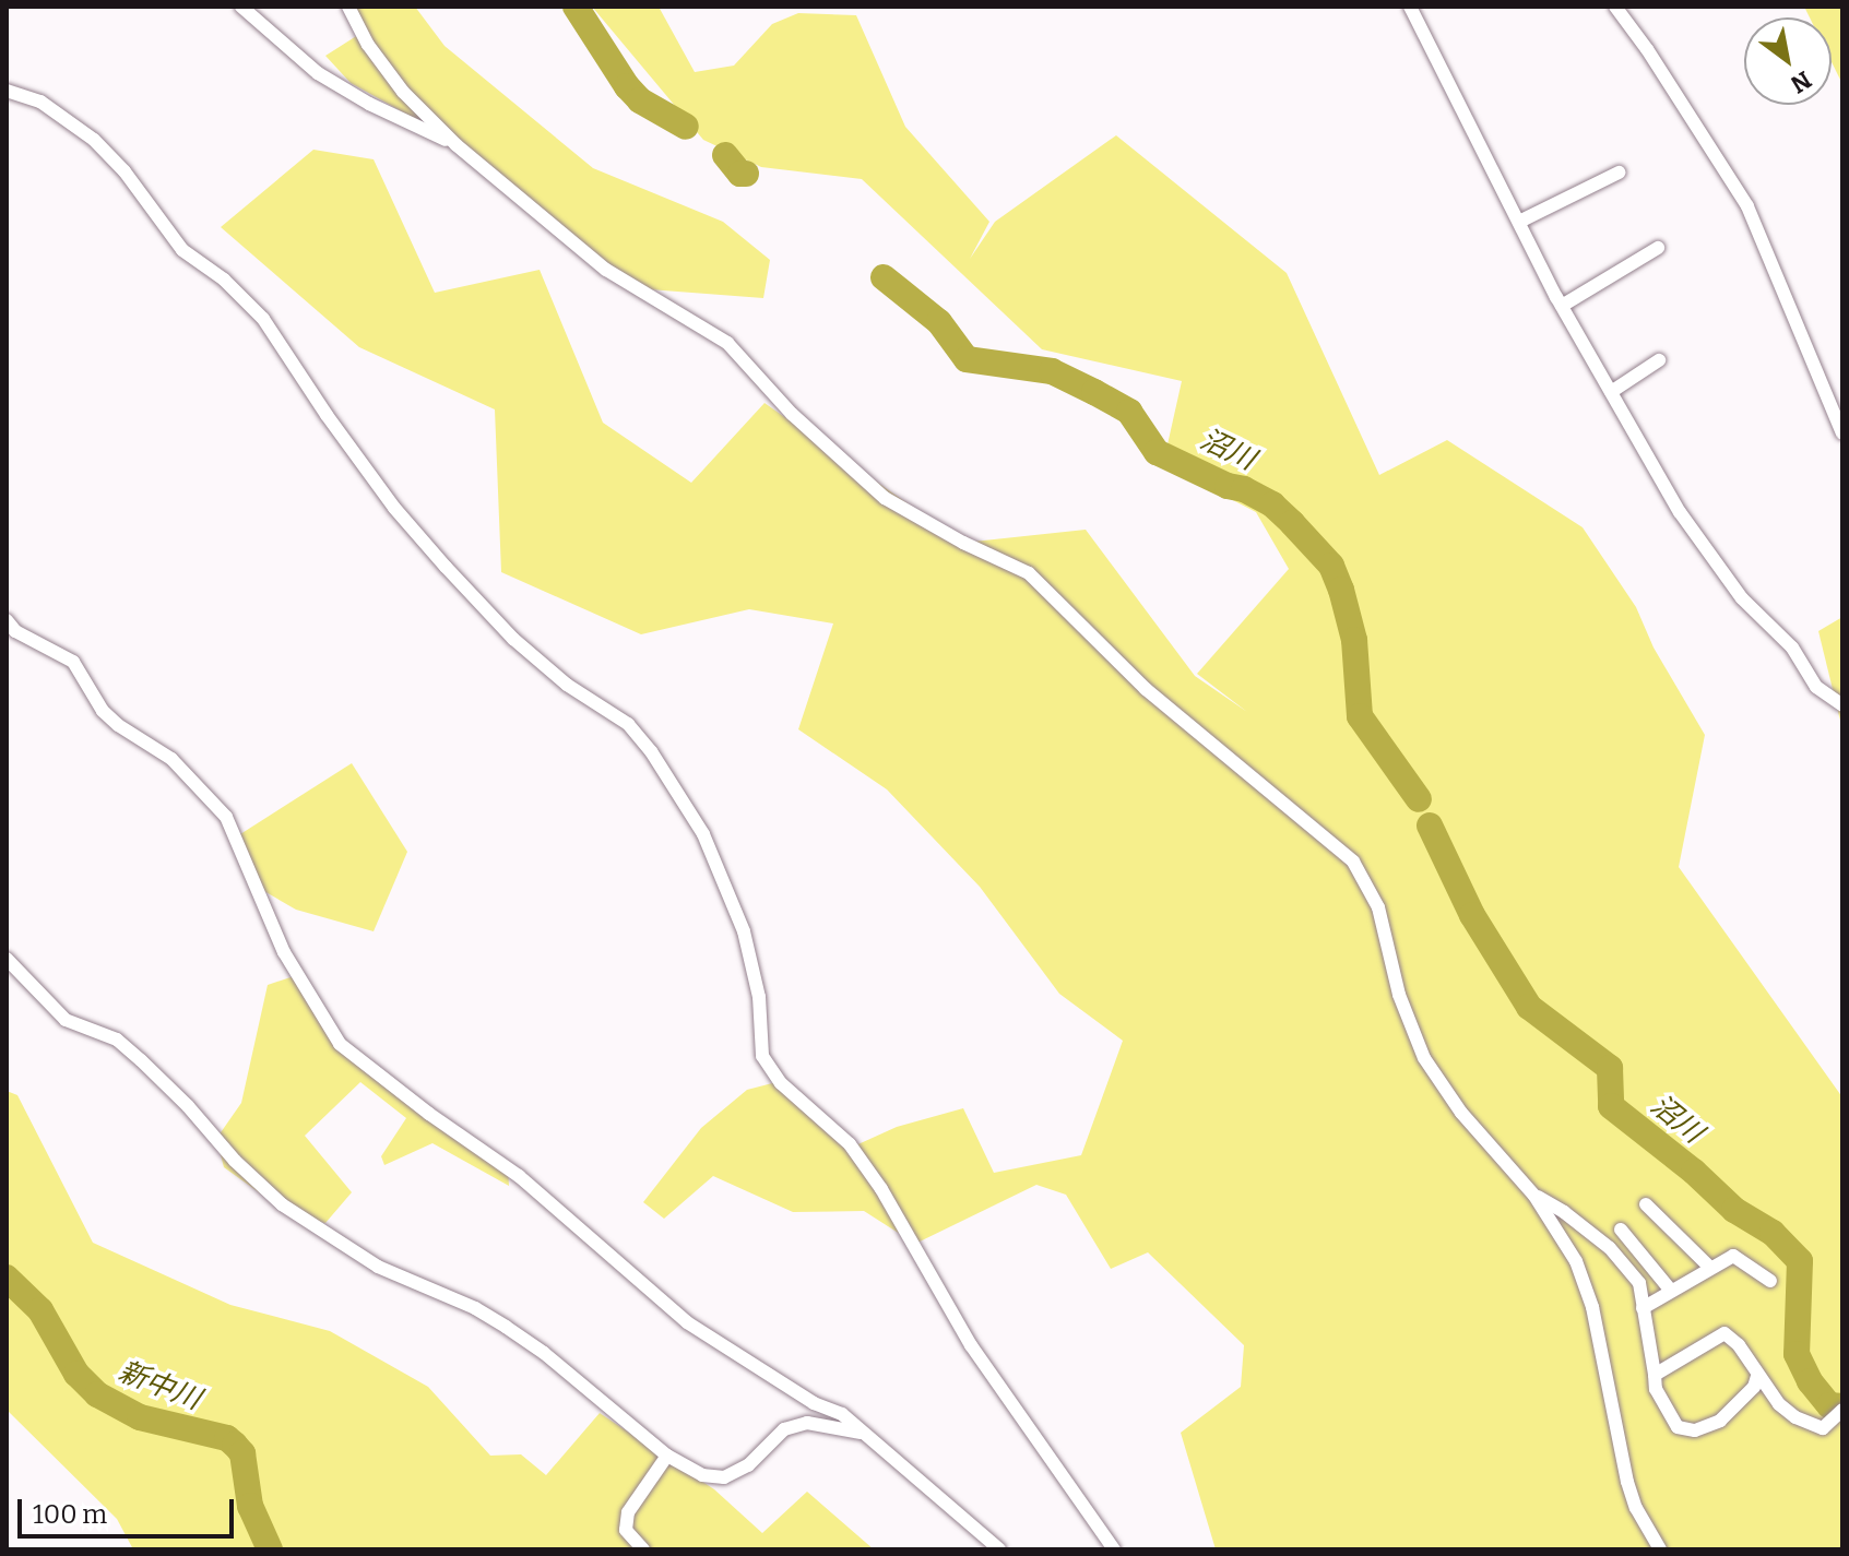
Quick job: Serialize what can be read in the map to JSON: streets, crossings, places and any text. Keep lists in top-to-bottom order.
{
  "water": ["沼川", "新中川"],
  "scale_bar": "100 m",
  "north": "bottom right"
}
